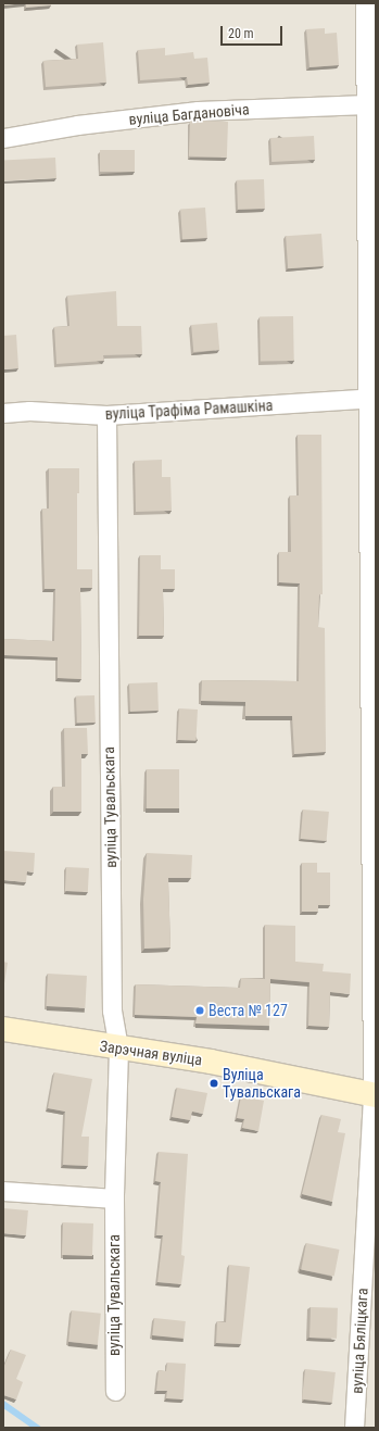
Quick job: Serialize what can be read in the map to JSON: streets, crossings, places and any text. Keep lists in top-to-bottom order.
{
  "streets": {
    "street": [
      "вуліца Багдановіча",
      "вуліца Трафіма Рамашкіна",
      "вуліца Тувальскага",
      "Зарэчная вуліца",
      "вуліца Бяліцкага"
    ]
  },
  "crossings": [
    ["вуліца Багдановіча", "вуліца Бяліцкага"],
    ["вуліца Трафіма Рамашкіна", "вуліца Тувальскага"],
    ["вуліца Трафіма Рамашкіна", "вуліца Бяліцкага"],
    ["вуліца Тувальскага", "Зарэчная вуліца"],
    ["Зарэчная вуліца", "вуліца Бяліцкага"]
  ],
  "places": ["Веста № 127", "Вуліца Тувальскага"],
  "scale_bar": "20 m"
}
